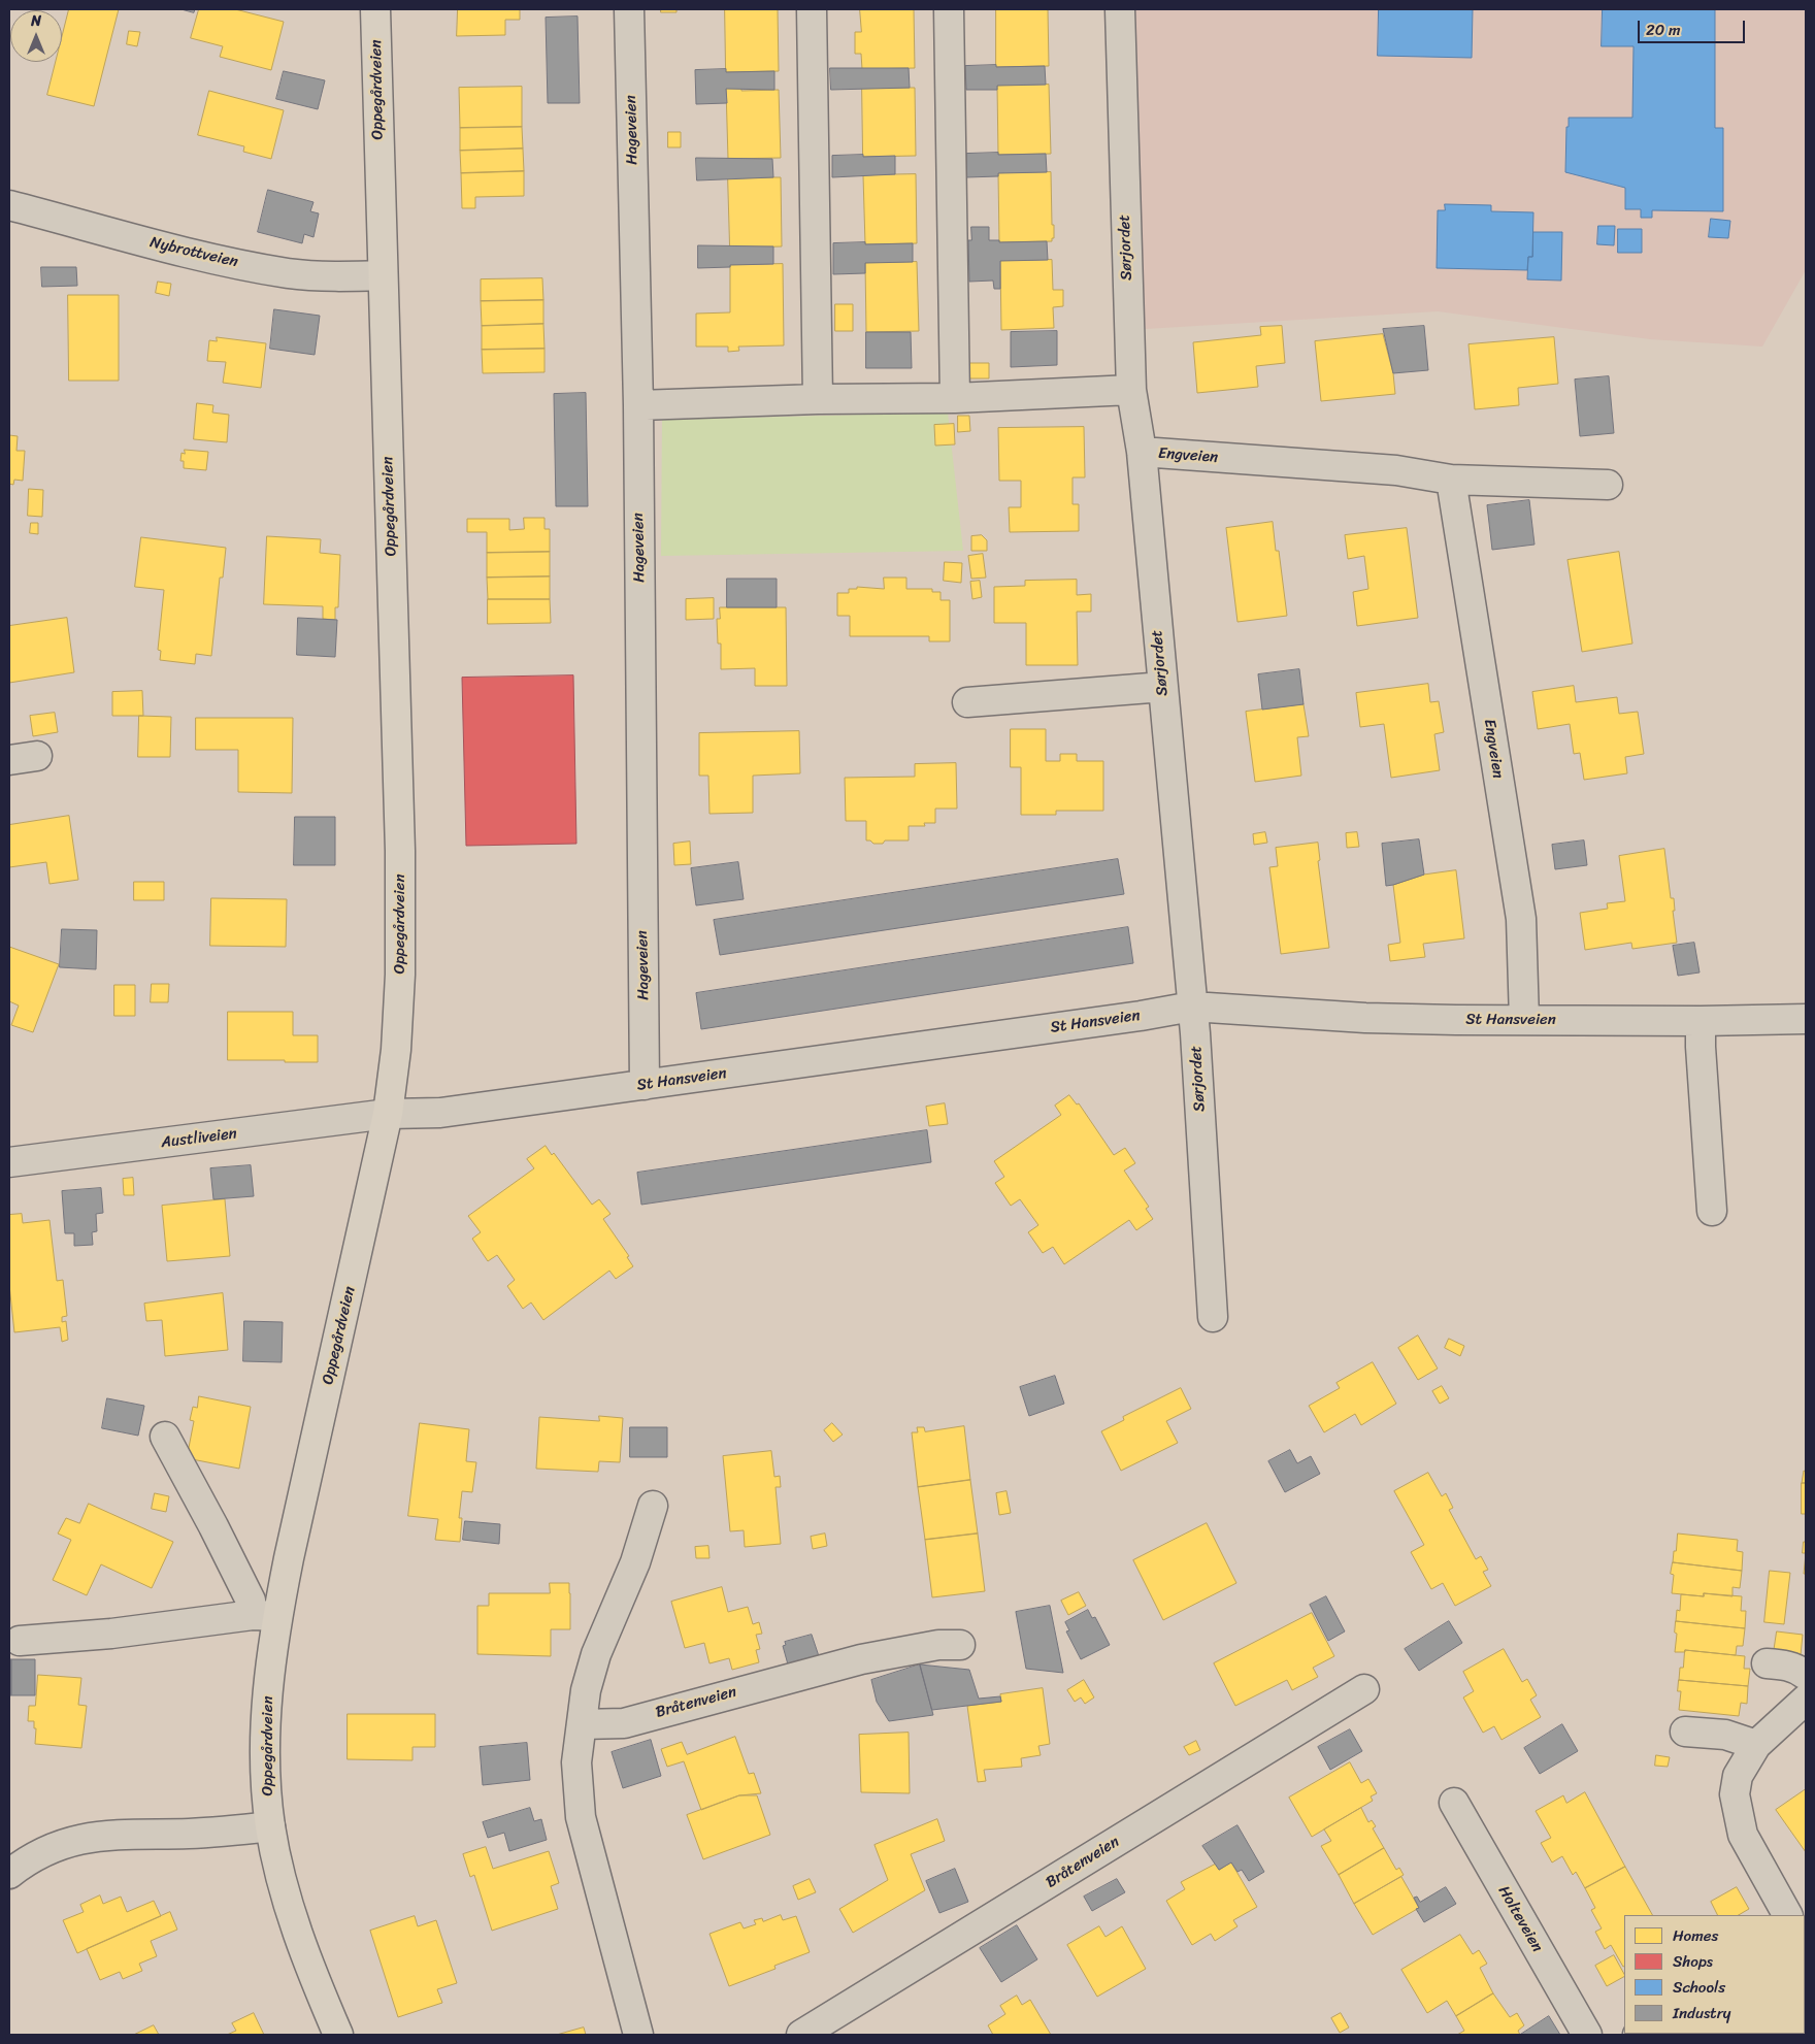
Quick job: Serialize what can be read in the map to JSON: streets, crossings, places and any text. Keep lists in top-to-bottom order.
{
  "streets": {
    "main road": ["Oppegårdveien"],
    "street": [
      "Hageveien",
      "Sørjordet",
      "Nybrottveien",
      "Engveien",
      "St Hansveien",
      "Austliveien",
      "Bråtenveien",
      "Holteveien"
    ]
  },
  "crossings": [
    ["Oppegårdveien", "Nybrottveien"],
    ["Oppegårdveien", "St Hansveien"],
    ["Oppegårdveien", "Austliveien"],
    ["Hageveien", "St Hansveien"],
    ["Sørjordet", "Engveien"],
    ["Sørjordet", "St Hansveien"],
    ["Engveien", "St Hansveien"],
    ["St Hansveien", "Austliveien"]
  ],
  "legend": [
    "Homes",
    "Shops",
    "Schools",
    "Industry"
  ],
  "scale_bar": "20 m",
  "north": "top"
}
